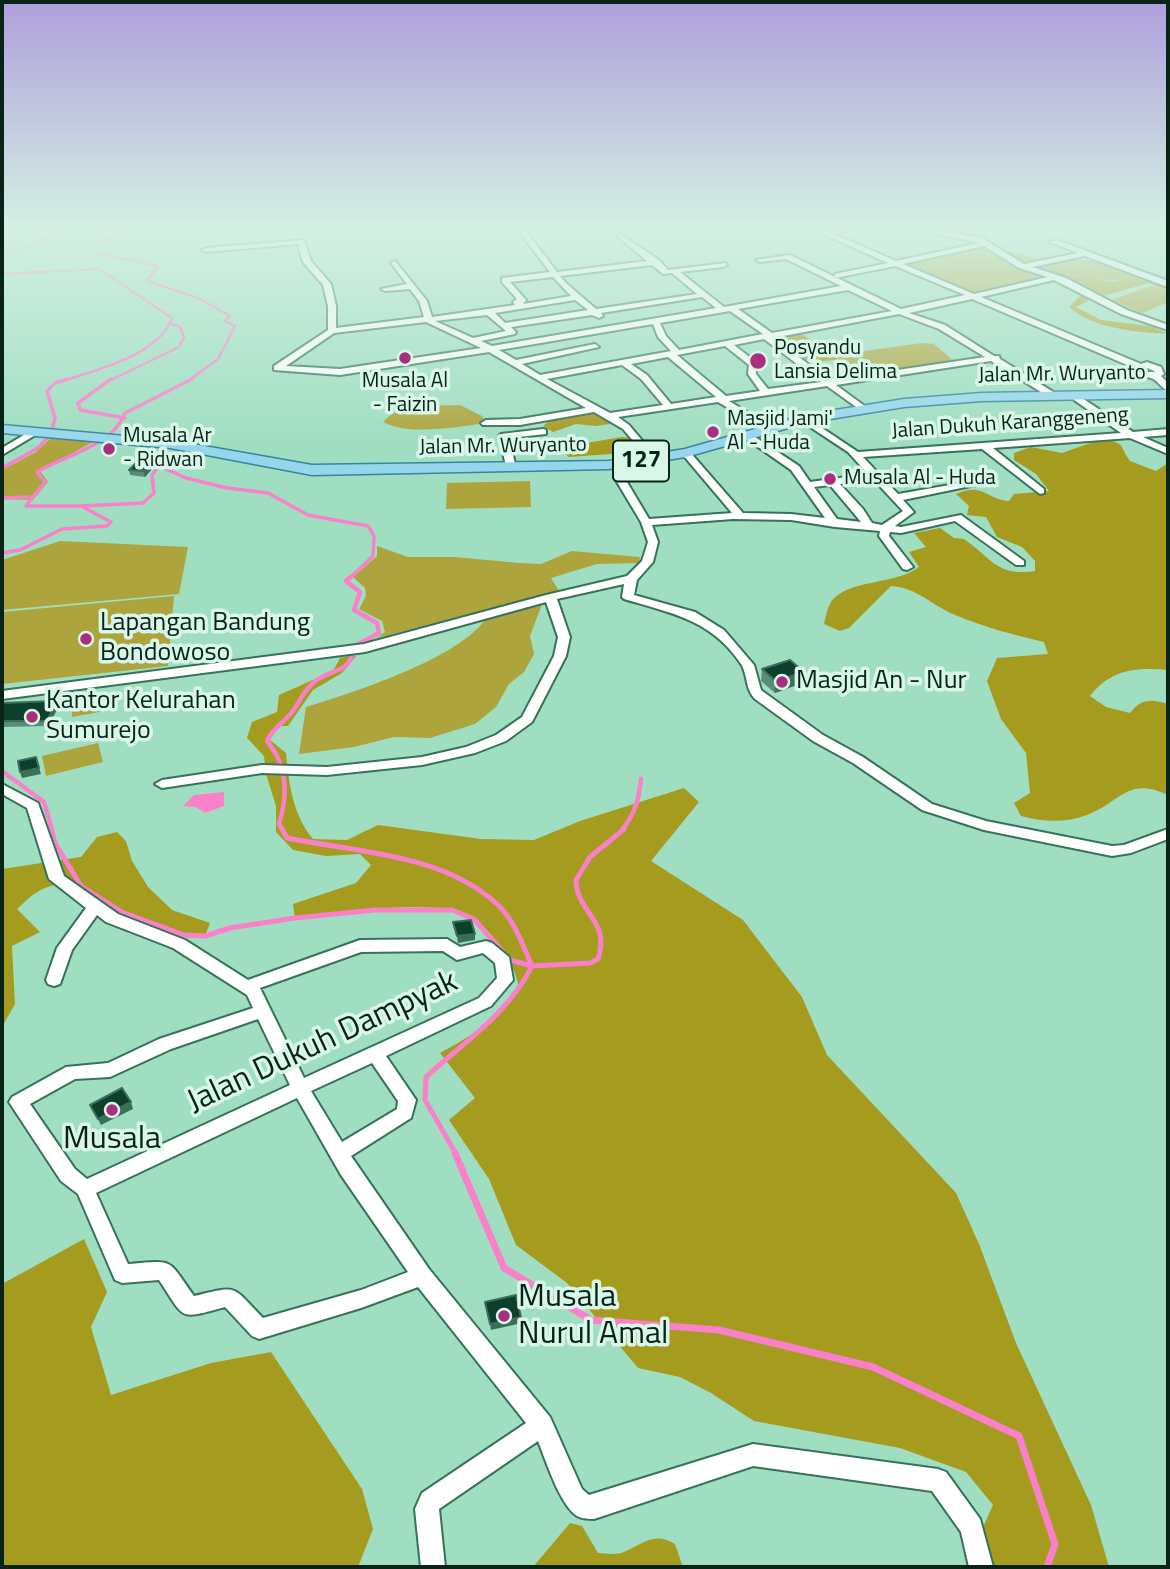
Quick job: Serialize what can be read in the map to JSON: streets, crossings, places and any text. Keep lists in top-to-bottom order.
{
  "streets": {
    "main road": ["Jalan Mr. Wuryanto", "127"],
    "street": ["Jalan Dukuh Karanggeneng", "Jalan Dukuh Dampyak"]
  },
  "places": [
    "Musala Al - Faizin",
    "Posyandu Lansia Delima",
    "Masjid Jami' Al - Huda",
    "Musala Ar - Ridwan",
    "Musala Al - Huda",
    "Lapangan Bandung Bondowoso",
    "Masjid An - Nur",
    "Kantor Kelurahan Sumurejo",
    "Musala",
    "Musala Nurul Amal"
  ]
}
